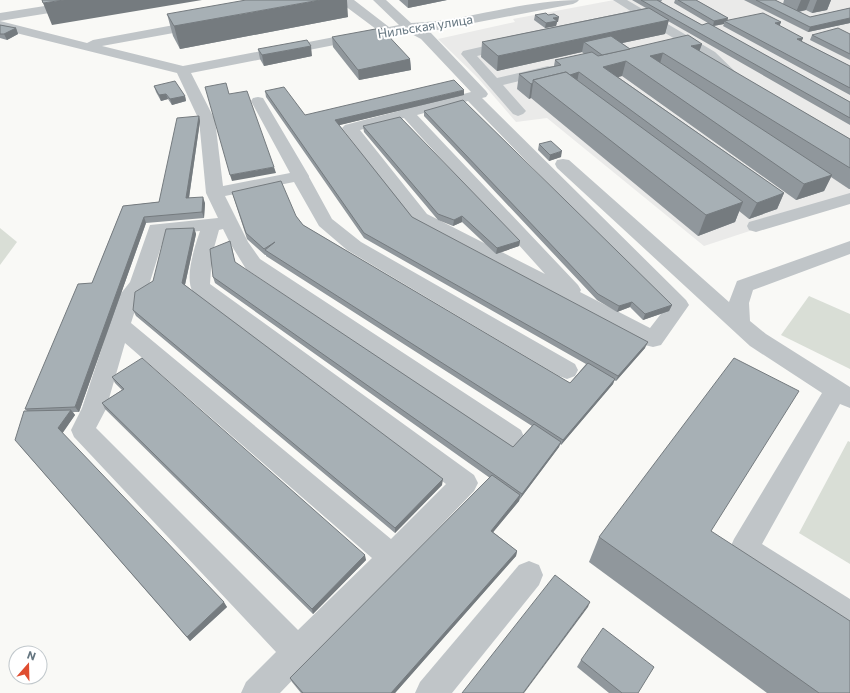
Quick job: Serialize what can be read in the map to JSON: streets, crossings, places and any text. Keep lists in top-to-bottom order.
{
  "streets": {
    "street": ["Нильская улица"]
  },
  "north": "top"
}
